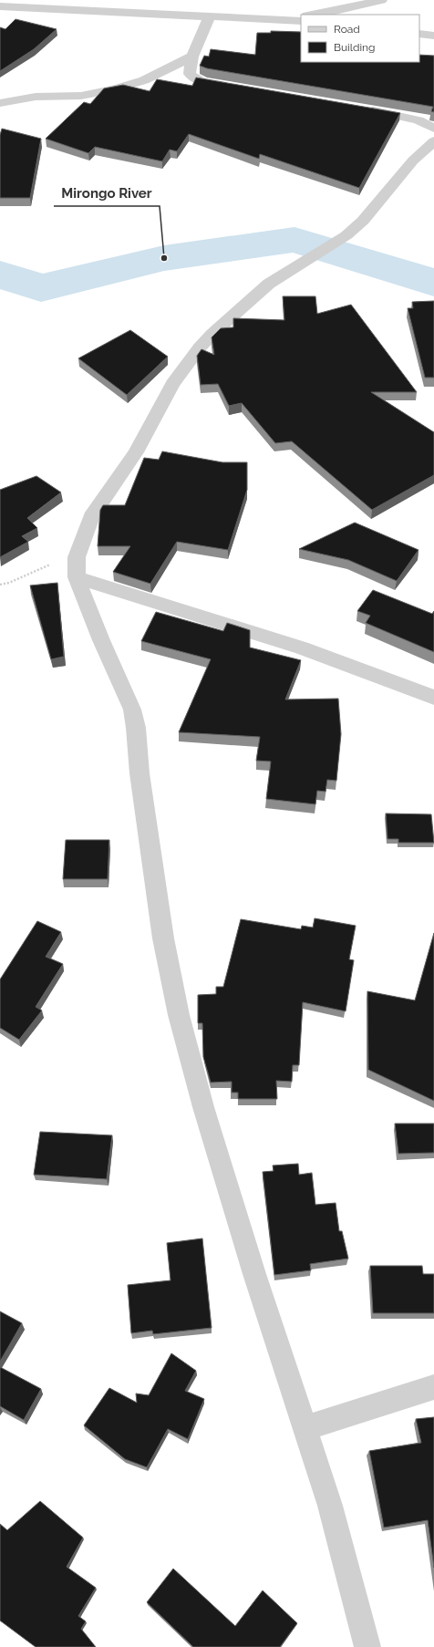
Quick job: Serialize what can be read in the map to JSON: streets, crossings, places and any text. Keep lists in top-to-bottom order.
{
  "places": ["Mirongo River"],
  "legend": ["Road", "Building"]
}
